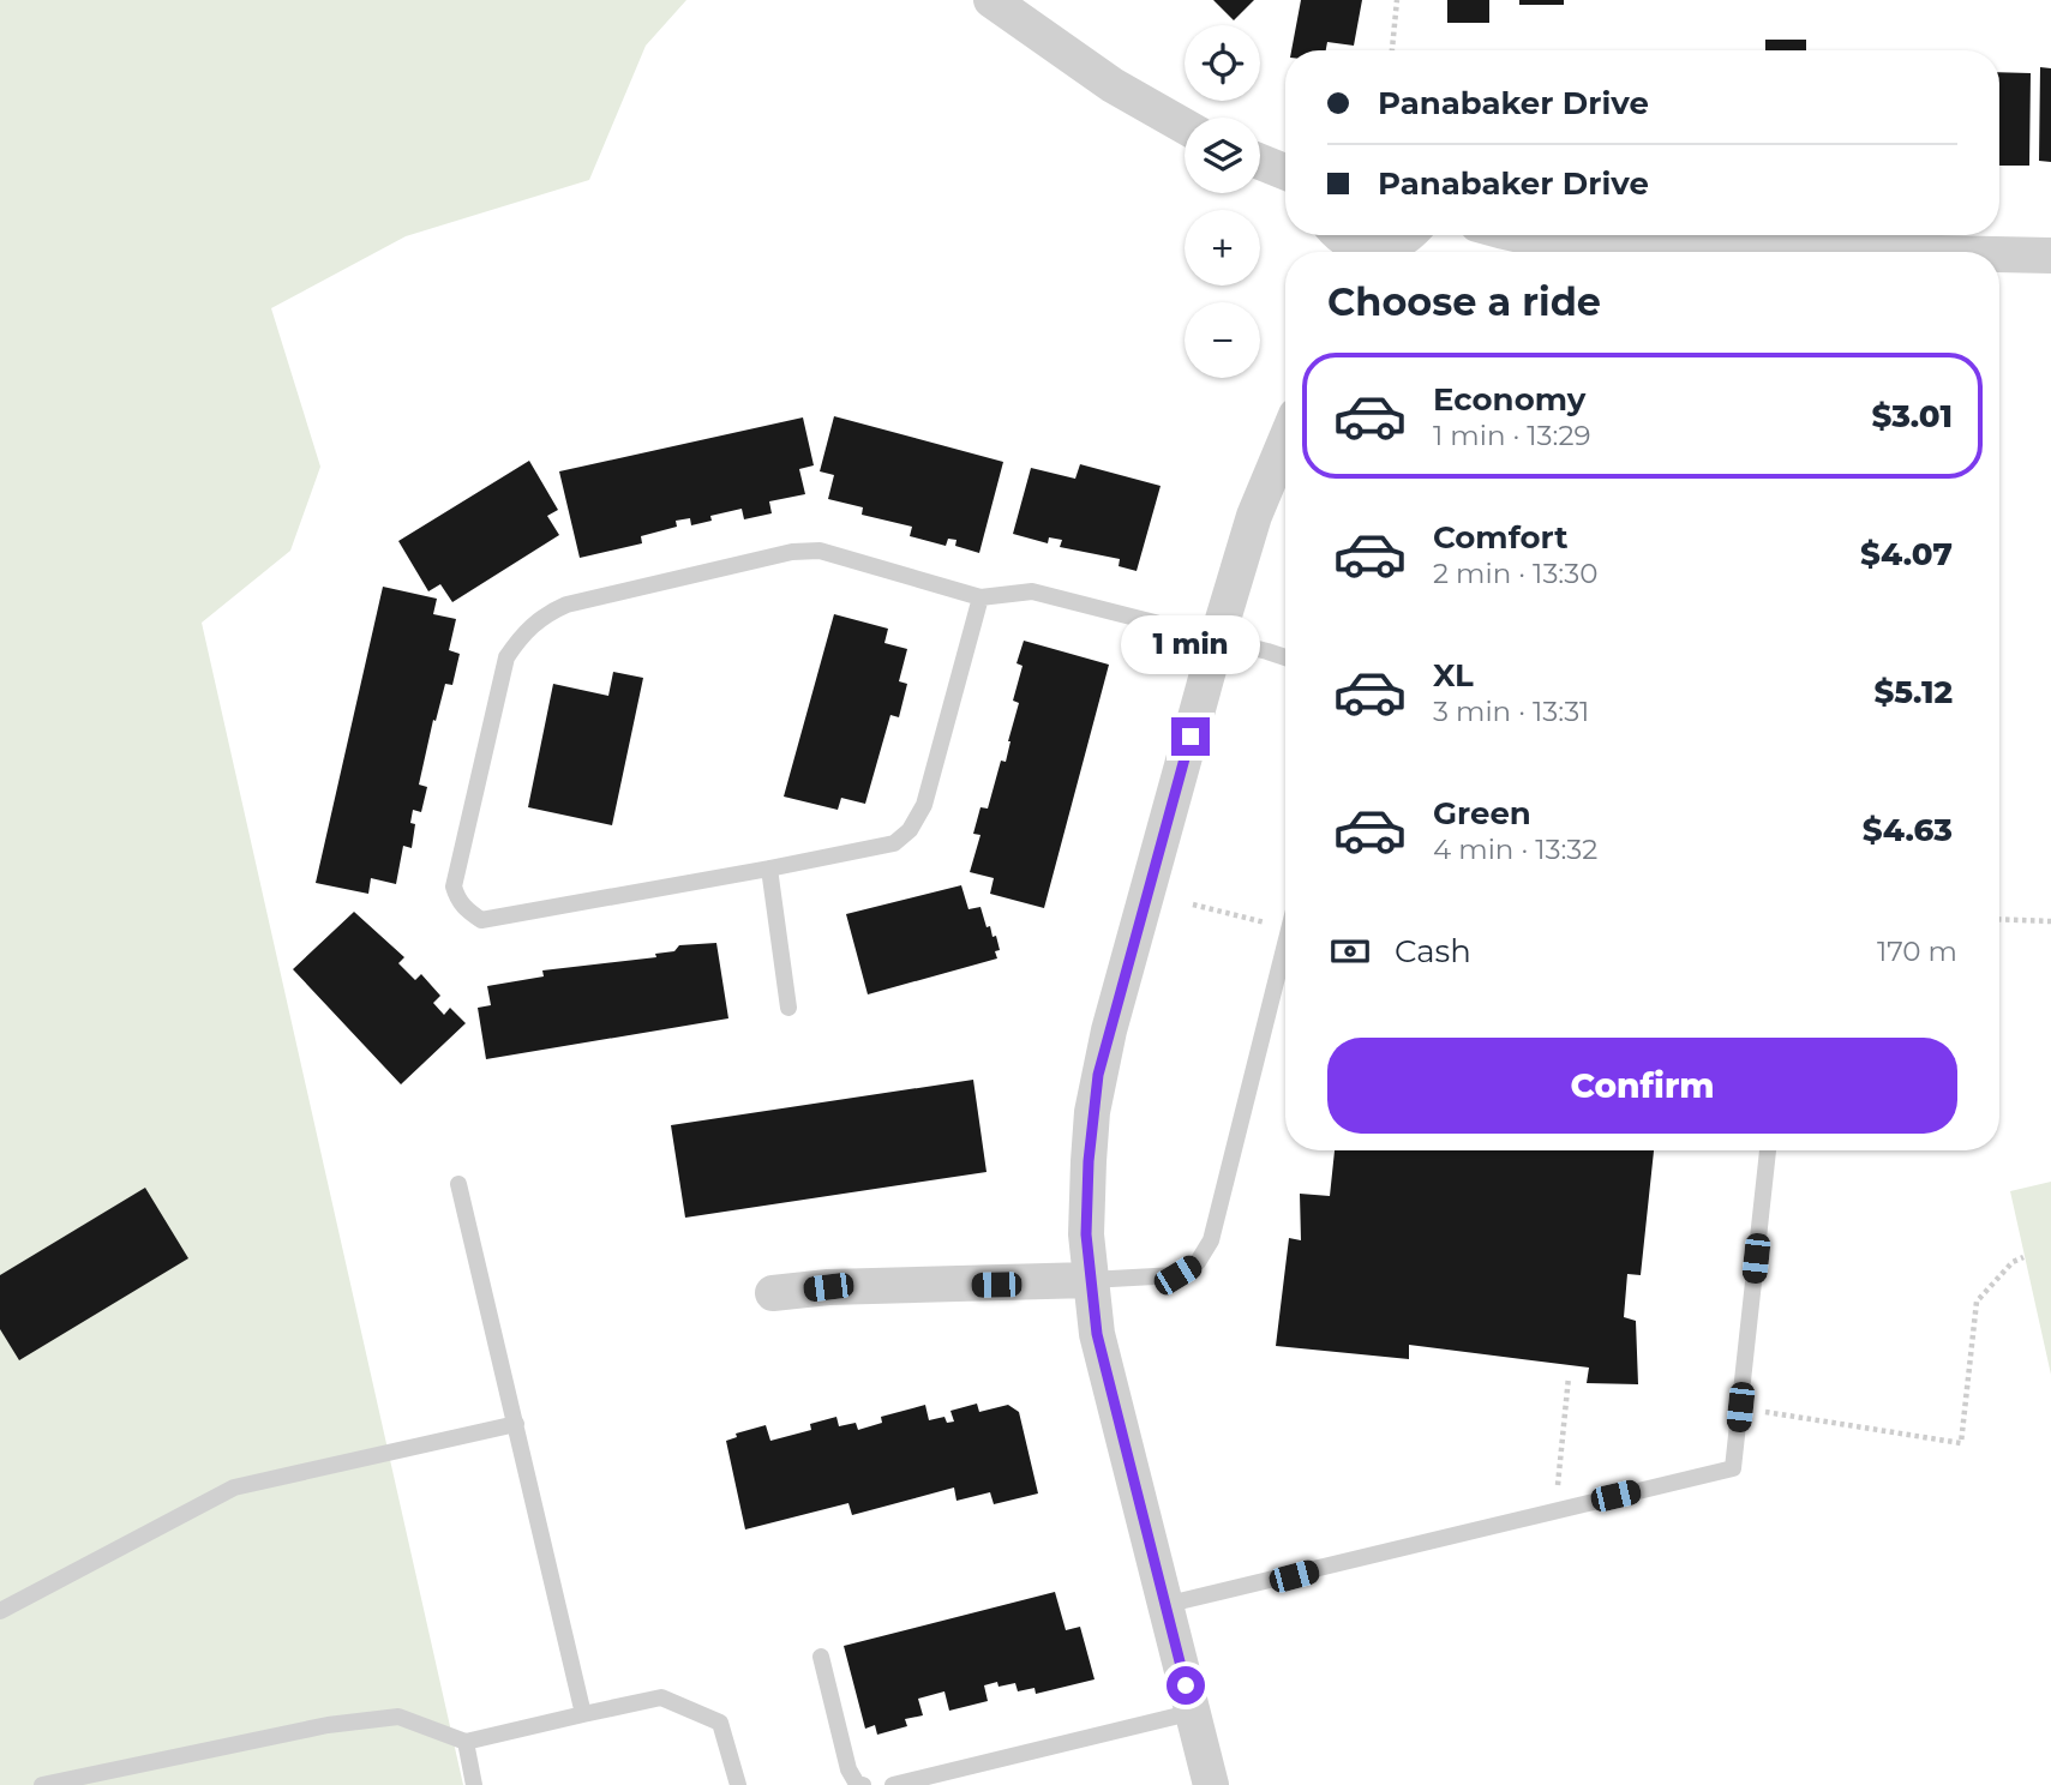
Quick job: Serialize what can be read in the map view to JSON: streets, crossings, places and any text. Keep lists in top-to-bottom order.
{
  "page": {
    "map_buttons": ["+", "−"],
    "banner": ["Panabaker Drive", "Panabaker Drive"],
    "heading": "Choose a ride",
    "list": [
      {
        "name": "Economy",
        "note": "1 min · 13:29",
        "value": "$3.01"
      },
      {
        "name": "Comfort",
        "note": "2 min · 13:30",
        "value": "$4.07"
      },
      {
        "name": "XL",
        "note": "3 min · 13:31",
        "value": "$5.12"
      },
      {
        "name": "Green",
        "note": "4 min · 13:32",
        "value": "$4.63"
      }
    ],
    "bubble": "1 min",
    "pay": ["Cash", "170 m"],
    "buttons": "Confirm"
  }
}
